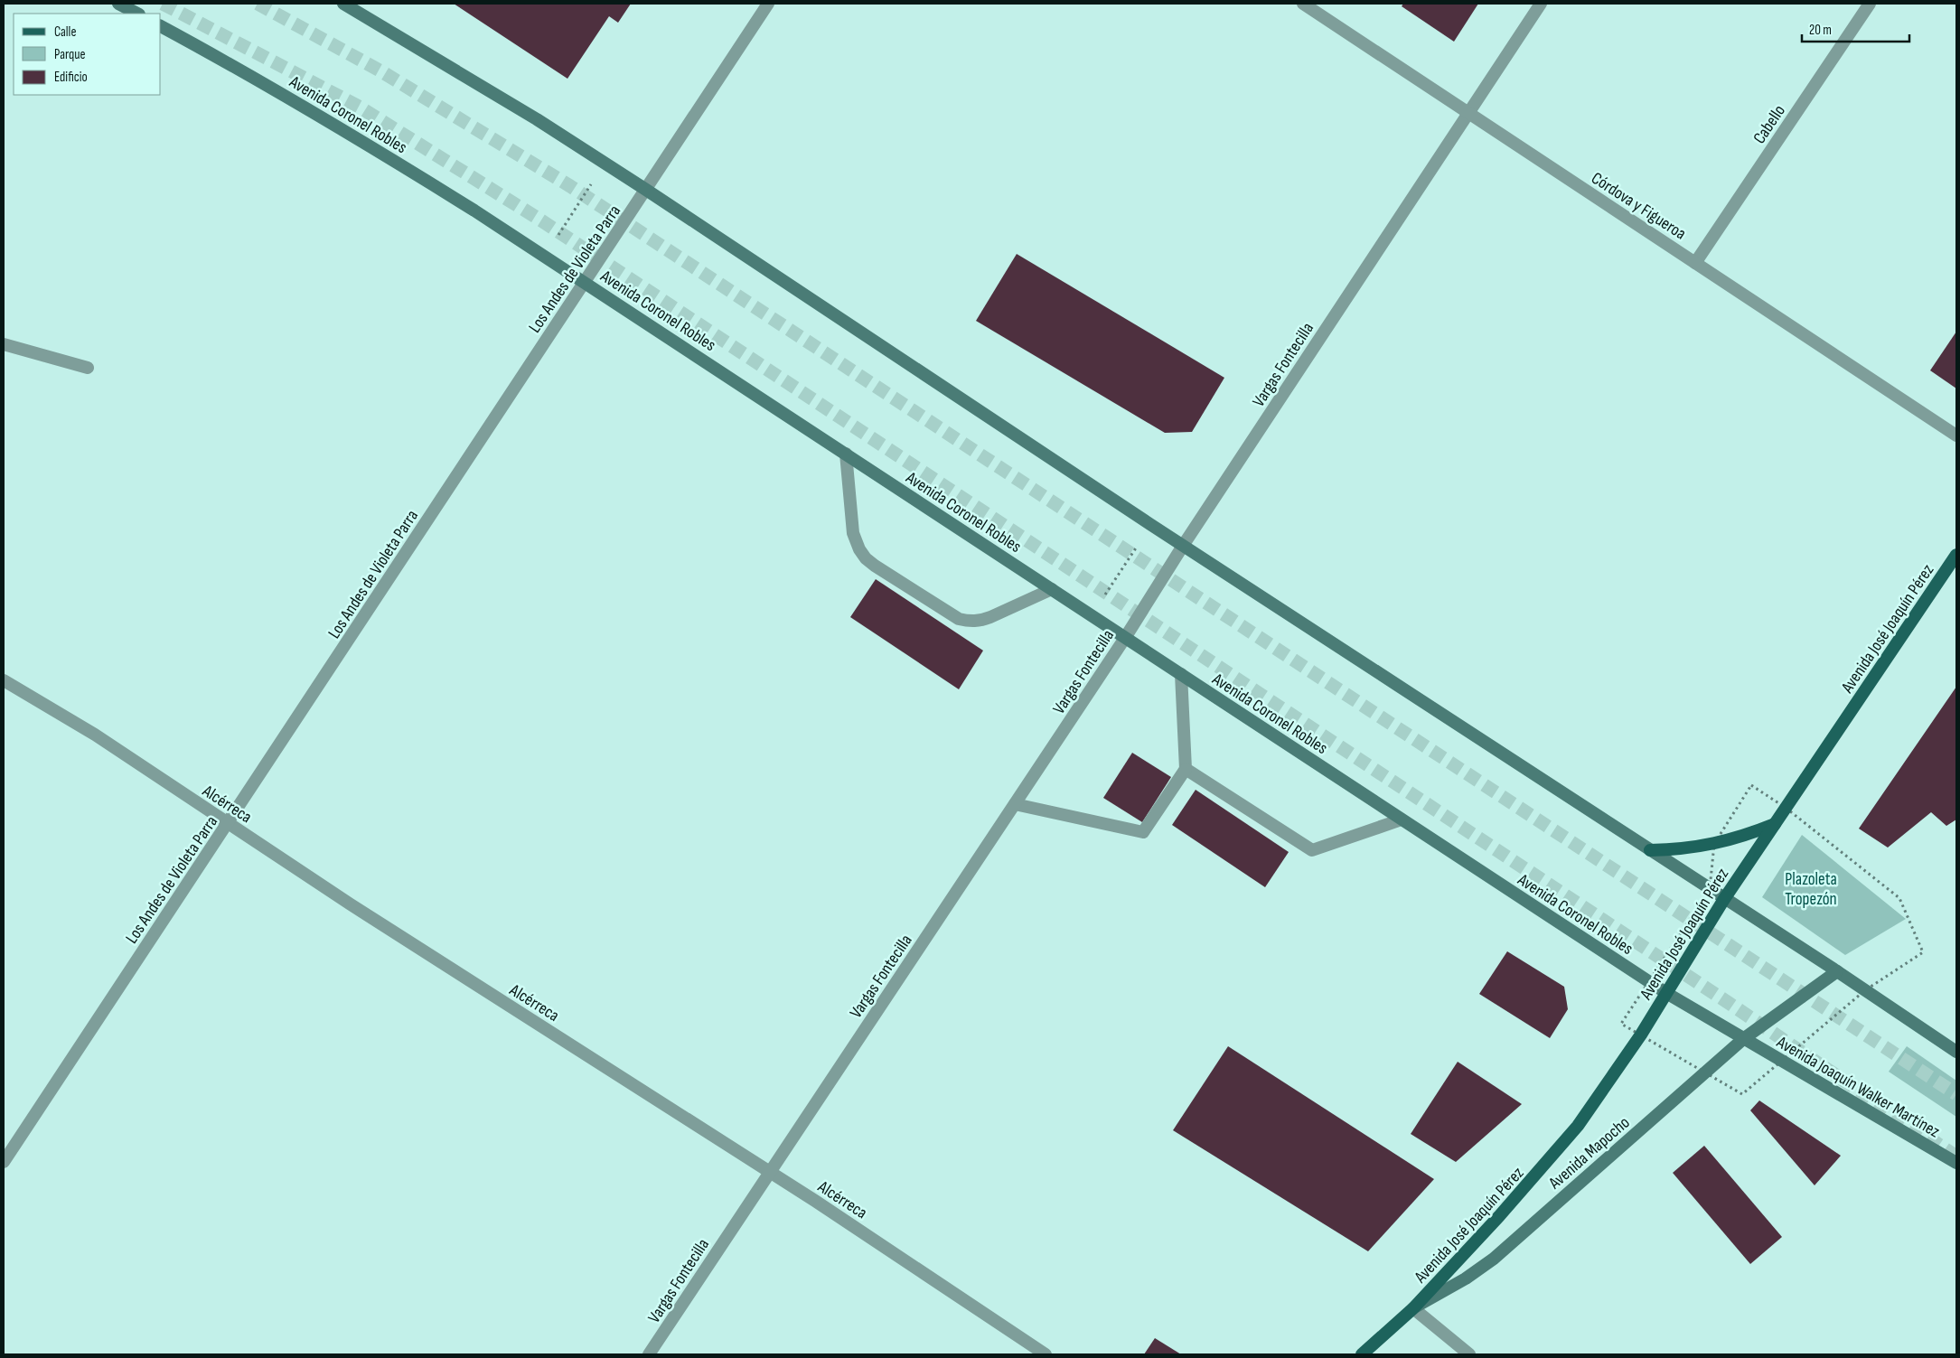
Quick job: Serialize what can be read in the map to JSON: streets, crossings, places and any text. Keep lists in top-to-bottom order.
{
  "streets": {
    "main road": [
      "Avenida Coronel Robles",
      "Avenida José Joaquín Pérez",
      "Avenida Joaquín Walker Martínez",
      "Avenida Mapocho"
    ],
    "street": [
      "Cabello",
      "Córdova y Figueroa",
      "Los Andes de Violeta Parra",
      "Vargas Fontecilla",
      "Alcérreca"
    ]
  },
  "crossings": [
    ["Avenida Coronel Robles", "Los Andes de Violeta Parra"],
    ["Avenida Coronel Robles", "Vargas Fontecilla"],
    ["Avenida Coronel Robles", "Avenida José Joaquín Pérez"],
    ["Avenida Coronel Robles", "Avenida Joaquín Walker Martínez"],
    ["Avenida Coronel Robles", "Avenida Mapocho"],
    ["Cabello", "Córdova y Figueroa"],
    ["Córdova y Figueroa", "Vargas Fontecilla"],
    ["Los Andes de Violeta Parra", "Alcérreca"],
    ["Vargas Fontecilla", "Alcérreca"],
    ["Avenida José Joaquín Pérez", "Avenida Mapocho"],
    ["Avenida Joaquín Walker Martínez", "Avenida Mapocho"]
  ],
  "parks": ["Plazoleta Tropezón"],
  "legend": ["Calle", "Parque", "Edificio"],
  "scale_bar": "20 m"
}
